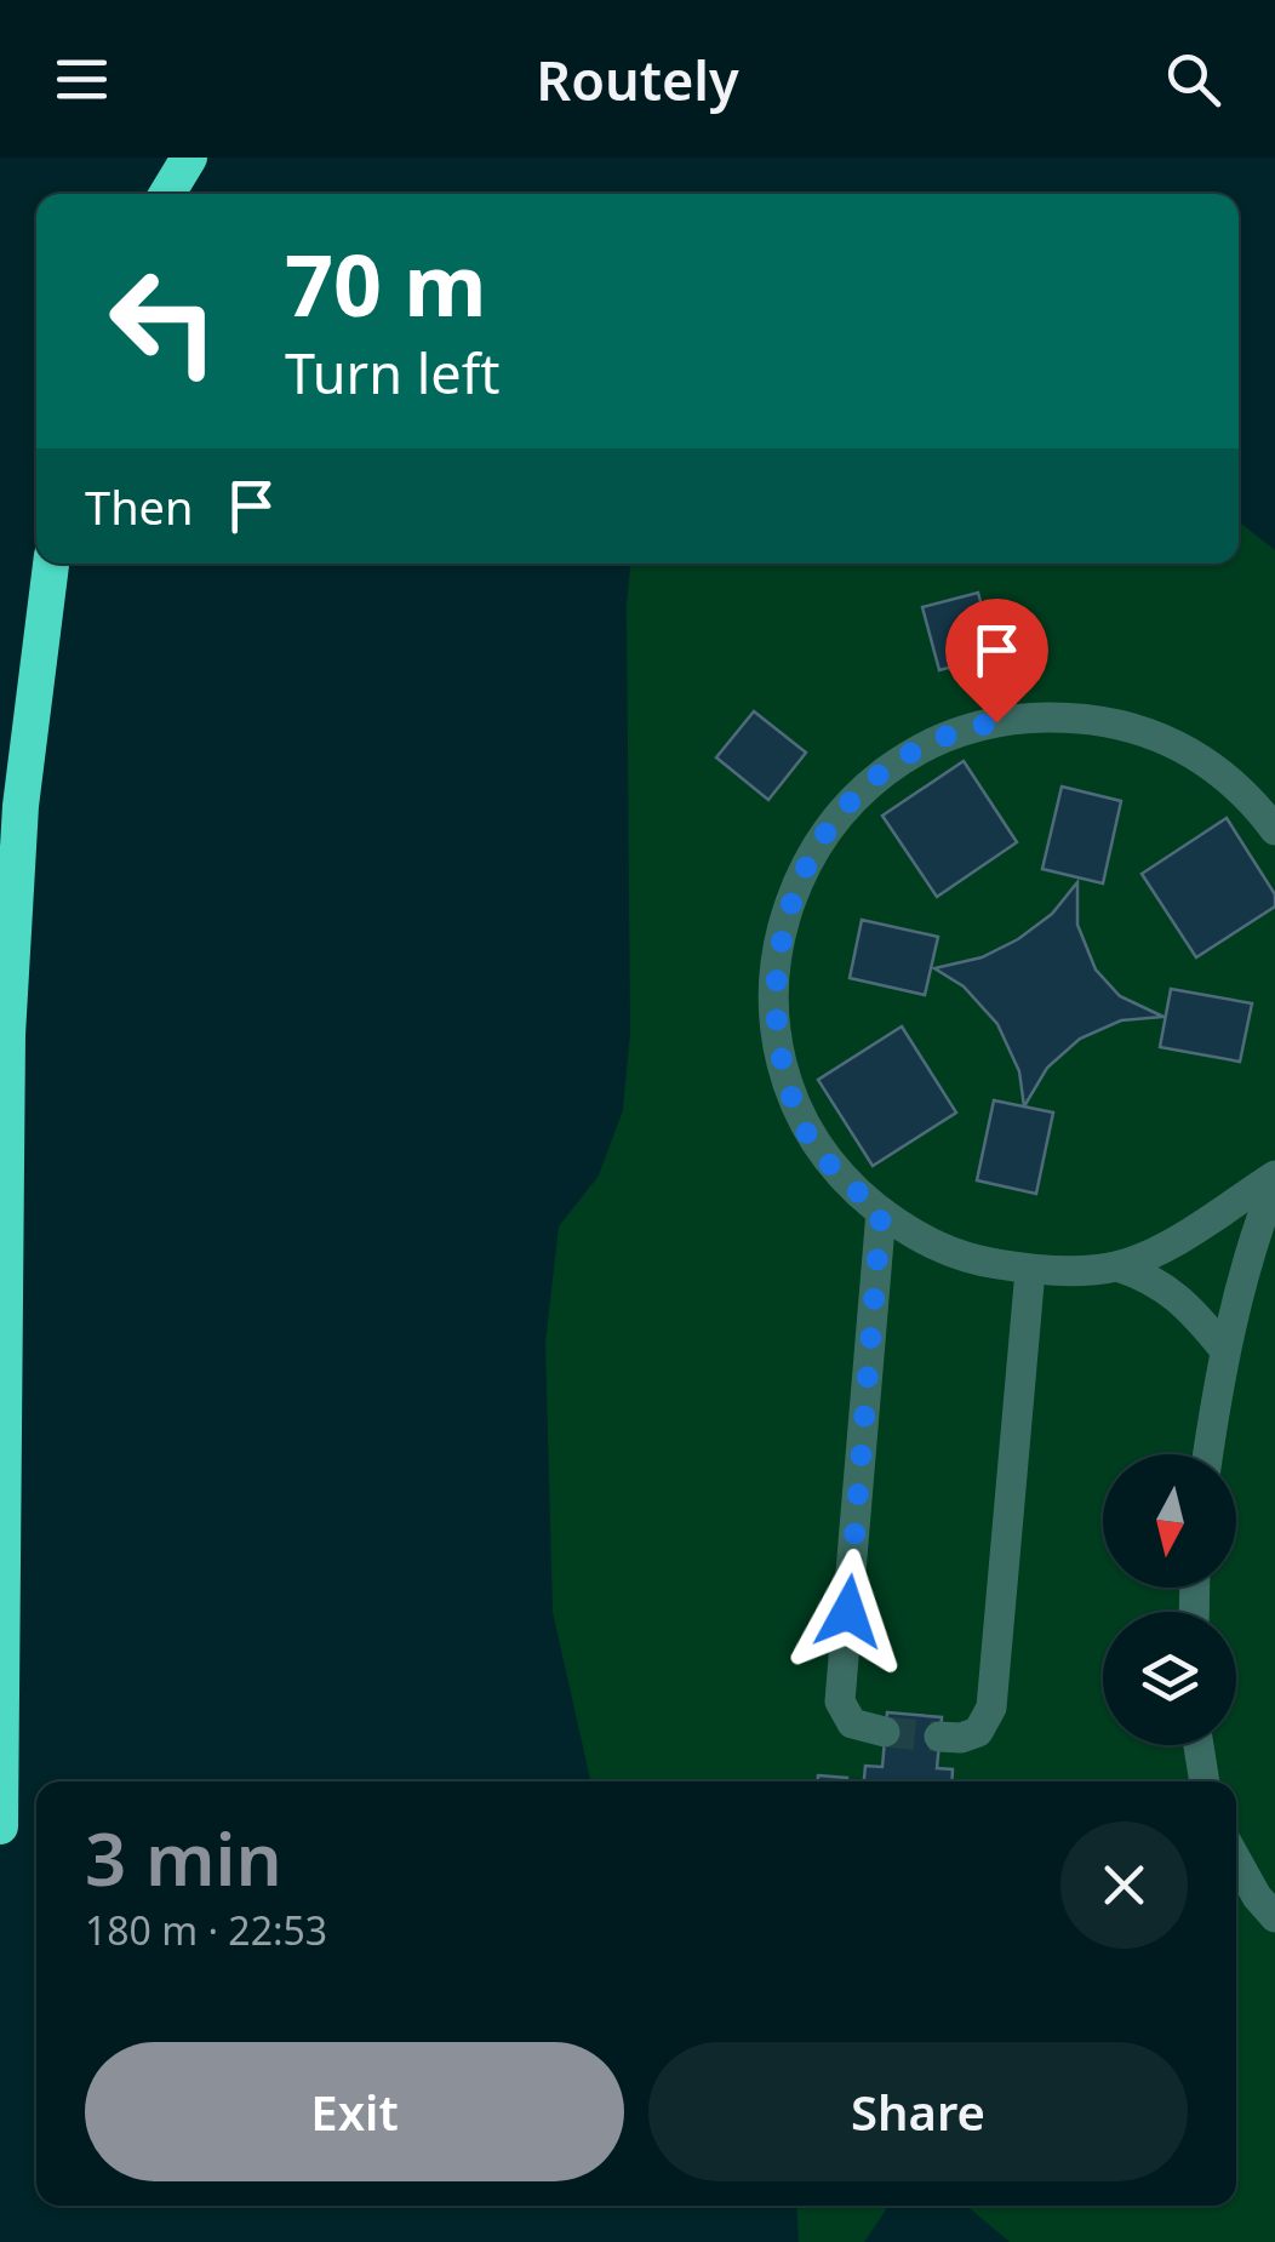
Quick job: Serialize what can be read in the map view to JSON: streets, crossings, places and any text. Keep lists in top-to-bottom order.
{
  "north": "bottom",
  "page": {
    "header": "Routely",
    "turn": ["70 m", "Turn left"],
    "then": "Then",
    "heading": ["3 min", "180 m · 22:53"],
    "buttons": ["Exit", "Share"]
  }
}
